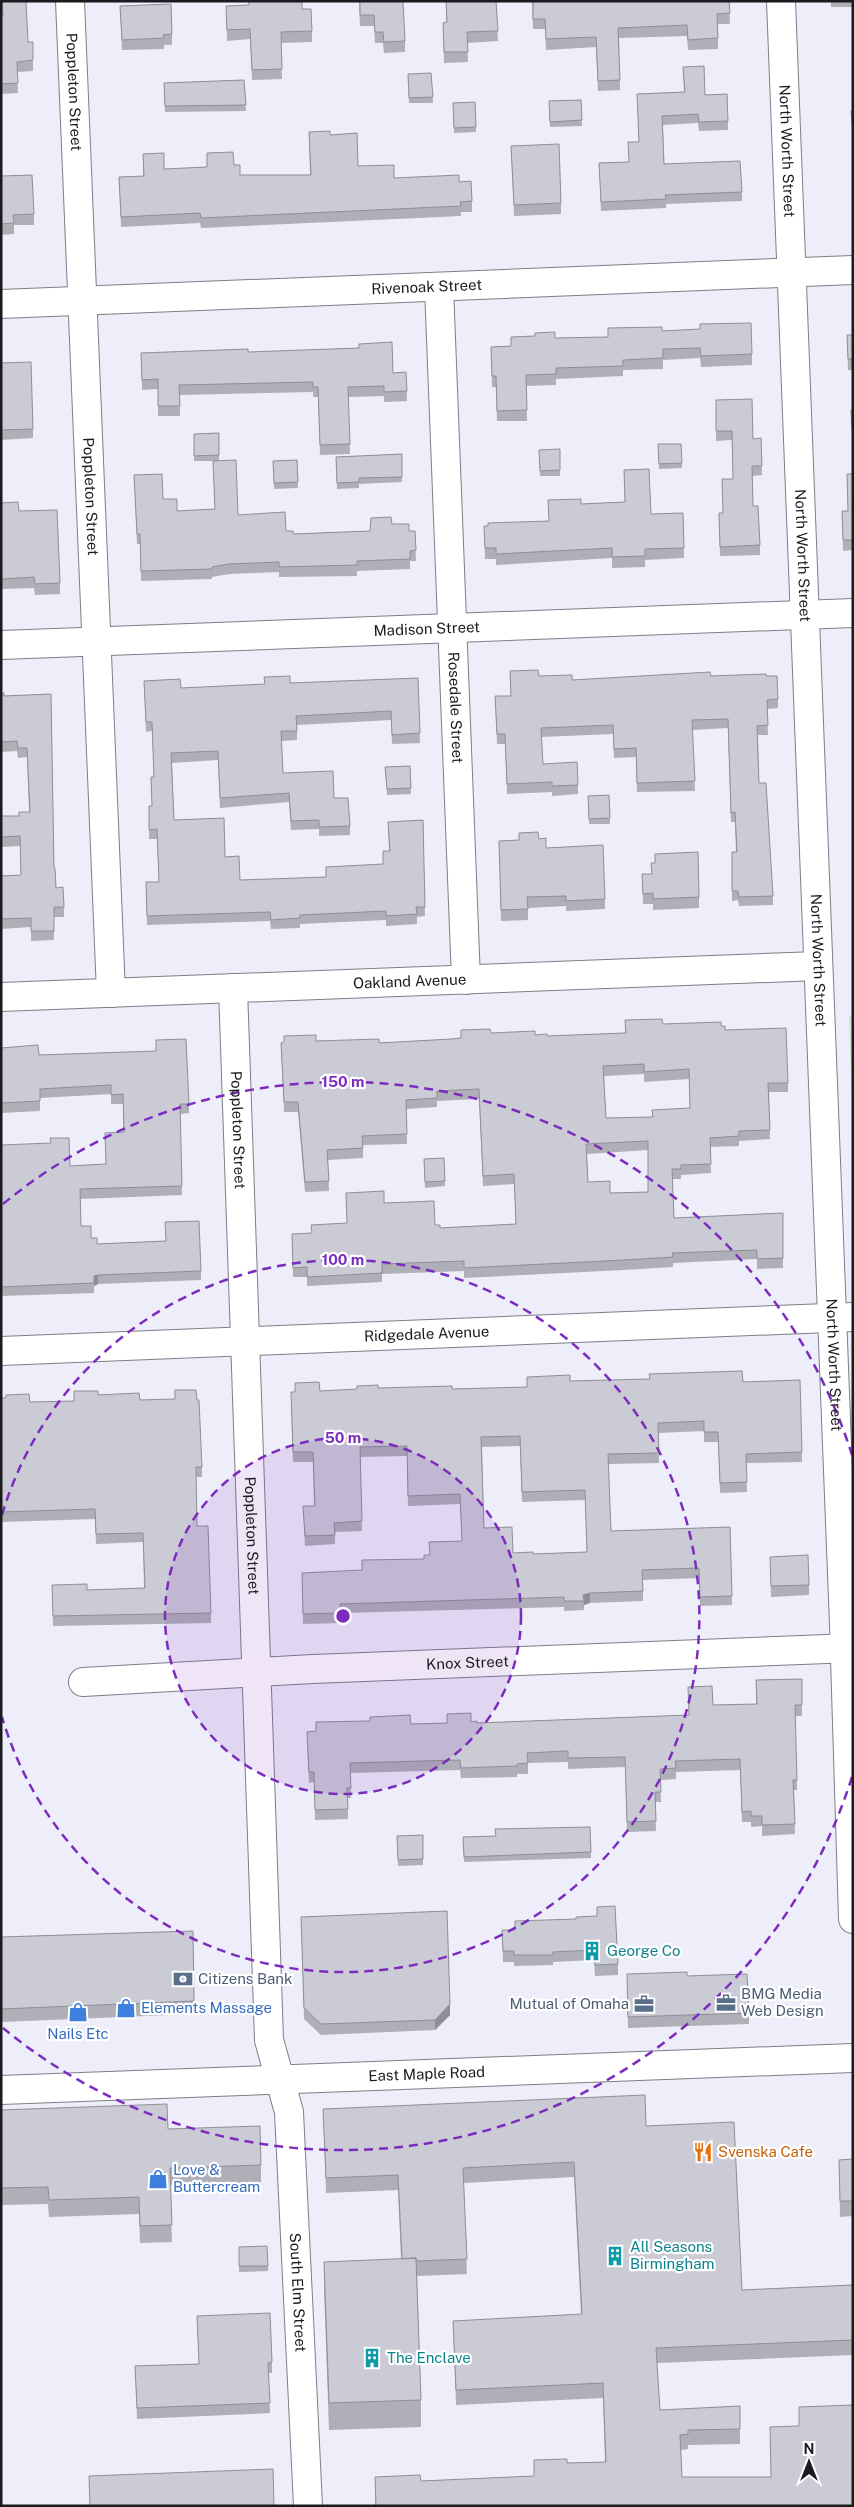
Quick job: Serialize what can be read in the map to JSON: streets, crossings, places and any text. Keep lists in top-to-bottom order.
{
  "streets": {
    "street": [
      "Poppleton Street",
      "North Worth Street",
      "Rivenoak Street",
      "Madison Street",
      "Rosedale Street",
      "Oakland Avenue",
      "Ridgedale Avenue",
      "Knox Street",
      "East Maple Road",
      "South Elm Street"
    ]
  },
  "crossings": [
    ["Poppleton Street", "Rivenoak Street"],
    ["Poppleton Street", "Madison Street"],
    ["Poppleton Street", "Oakland Avenue"],
    ["Poppleton Street", "Ridgedale Avenue"],
    ["Poppleton Street", "Knox Street"],
    ["Poppleton Street", "East Maple Road"],
    ["Poppleton Street", "South Elm Street"],
    ["North Worth Street", "Rivenoak Street"],
    ["North Worth Street", "Madison Street"],
    ["North Worth Street", "Oakland Avenue"],
    ["North Worth Street", "Ridgedale Avenue"],
    ["North Worth Street", "Knox Street"],
    ["Rivenoak Street", "Rosedale Street"],
    ["Madison Street", "Rosedale Street"],
    ["Rosedale Street", "Oakland Avenue"],
    ["East Maple Road", "South Elm Street"]
  ],
  "places": {
    "building": ["George Co", "All Seasons Birmingham", "The Enclave"],
    "bank": ["Citizens Bank"],
    "office": ["BMG Media Web Design", "Mutual of Omaha"],
    "shop": ["Elements Massage", "Nails Etc", "Love & Buttercream"],
    "restaurant": ["Svenska Cafe"]
  },
  "north": "top",
  "rings": ["150 m", "100 m", "50 m"]
}
